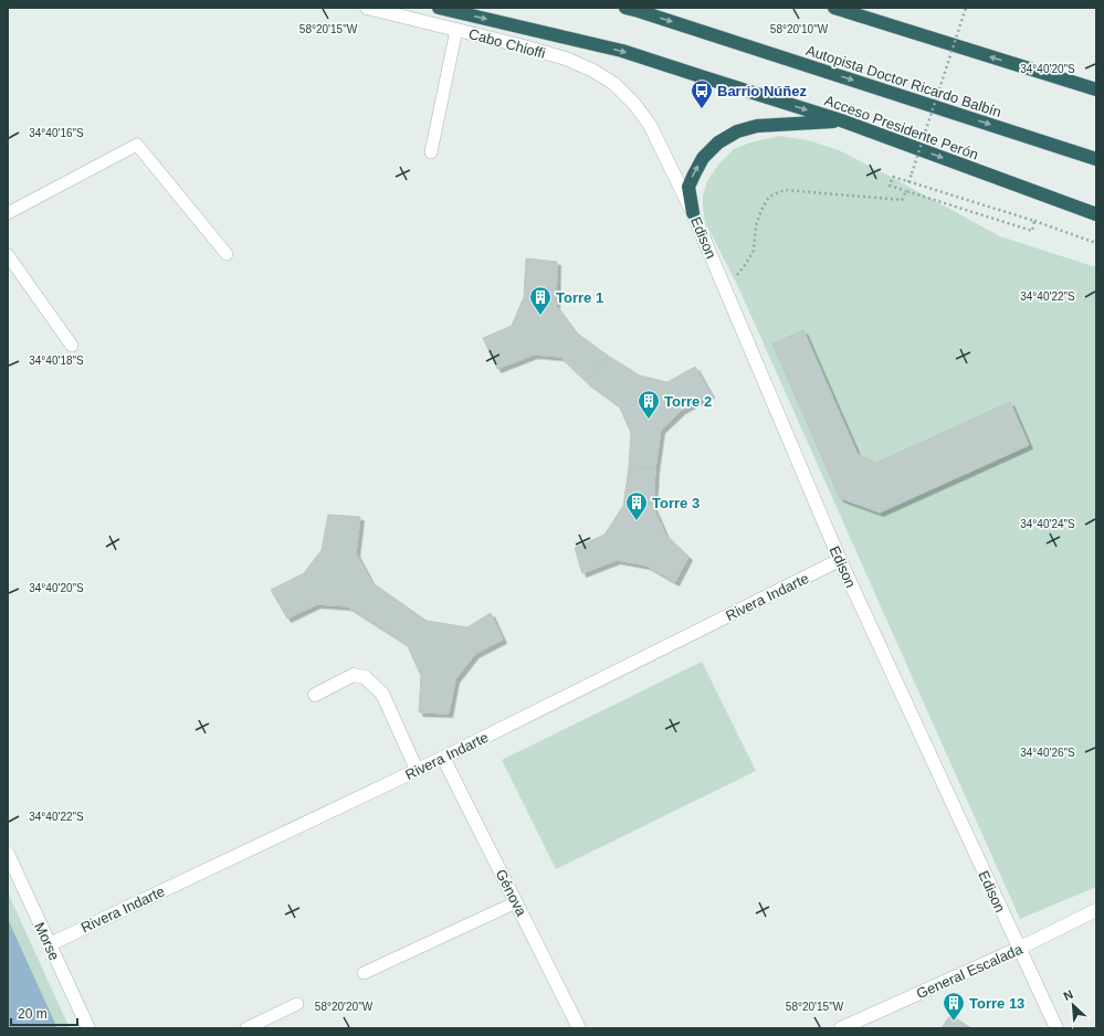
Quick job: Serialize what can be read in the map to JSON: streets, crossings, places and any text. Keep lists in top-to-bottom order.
{
  "streets": {
    "highway": ["Autopista Doctor Ricardo Balbín", "Acceso Presidente Perón"],
    "street": [
      "Cabo Chioffi",
      "Edison",
      "Rivera Indarte",
      "Génova",
      "Morse",
      "General Escalada"
    ]
  },
  "crossings": [
    ["Cabo Chioffi", "Edison"],
    ["Edison", "Rivera Indarte"],
    ["Edison", "General Escalada"],
    ["Rivera Indarte", "Génova"],
    ["Rivera Indarte", "Morse"]
  ],
  "places": {
    "bus stop": ["Barrio Núñez"],
    "building": [
      "Torre 1",
      "Torre 2",
      "Torre 3",
      "Torre 13"
    ]
  },
  "scale_bar": "20 m",
  "north": "top left",
  "coordinates": [
    "58°20'15\"W",
    "58°20'10\"W",
    "34°40'20\"S",
    "34°40'16\"S",
    "34°40'22\"S",
    "34°40'18\"S",
    "34°40'24\"S",
    "34°40'26\"S",
    "58°20'20\"W"
  ]
}
